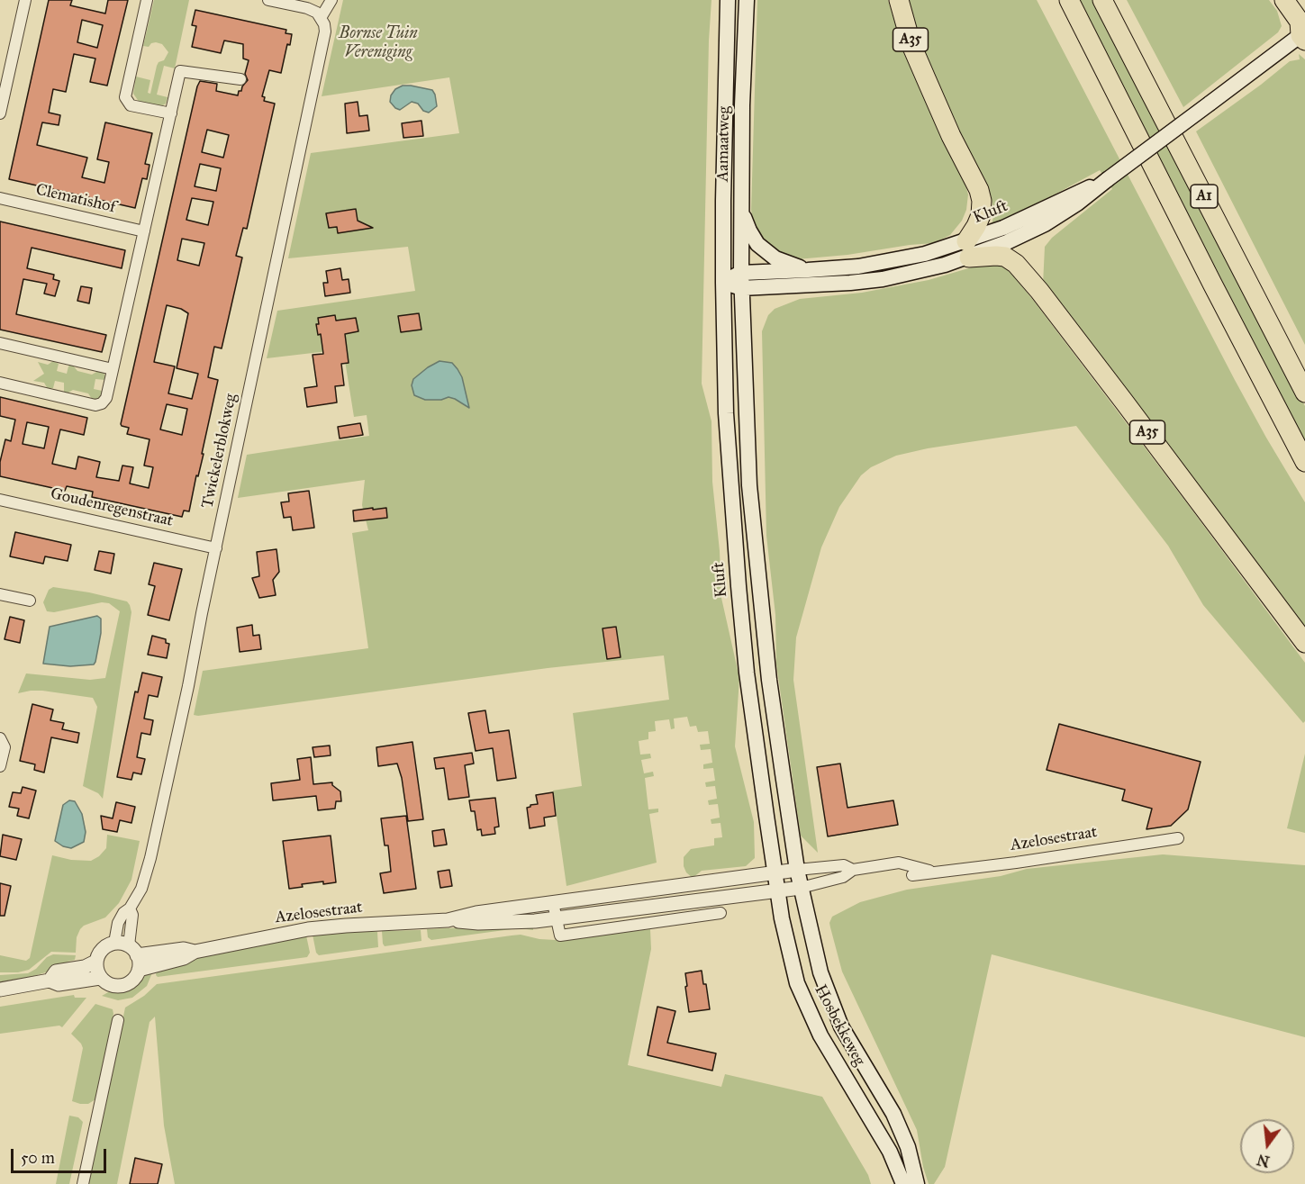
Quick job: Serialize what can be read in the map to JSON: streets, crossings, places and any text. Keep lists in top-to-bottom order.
{
  "streets": {
    "highway": ["A35", "A1"],
    "main road": ["Aamaatweg", "Kluft", "Hosbekkeweg"],
    "street": [
      "Clematishof",
      "Twickelerblokweg",
      "Goudenregenstraat",
      "Azelosestraat"
    ]
  },
  "crossings": [
    ["A35", "Kluft"],
    ["Aamaatweg", "Kluft"],
    ["Kluft", "Azelosestraat"],
    ["Kluft", "Hosbekkeweg"],
    ["Twickelerblokweg", "Goudenregenstraat"],
    ["Twickelerblokweg", "Azelosestraat"],
    ["Azelosestraat", "Hosbekkeweg"]
  ],
  "parks": ["Bornse Tuin Vereniging"],
  "scale_bar": "50 m",
  "north": "bottom"
}
